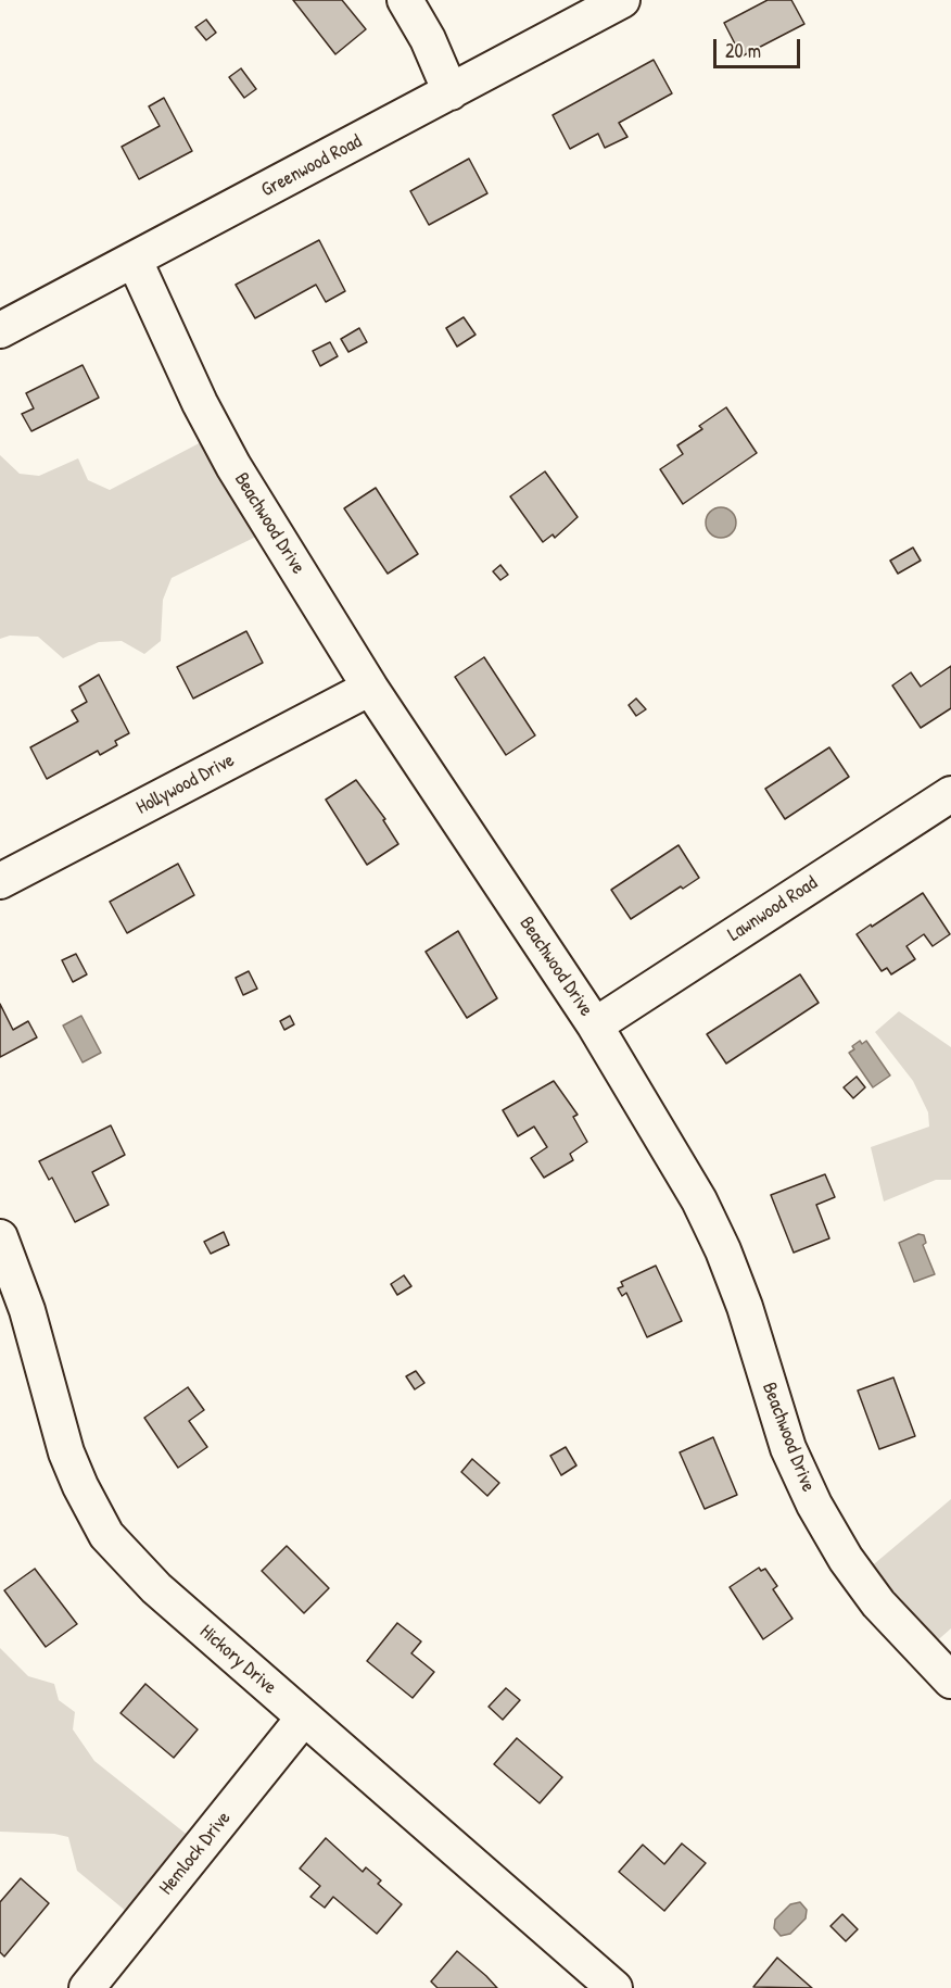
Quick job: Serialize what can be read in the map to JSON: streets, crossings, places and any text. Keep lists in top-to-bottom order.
{
  "streets": {
    "street": [
      "Greenwood Road",
      "Beachwood Drive",
      "Hollywood Drive",
      "Lawnwood Road",
      "Hickory Drive",
      "Hemlock Drive"
    ]
  },
  "crossings": [
    ["Greenwood Road", "Beachwood Drive"],
    ["Beachwood Drive", "Hollywood Drive"],
    ["Beachwood Drive", "Lawnwood Road"],
    ["Hickory Drive", "Hemlock Drive"]
  ],
  "scale_bar": "20 m"
}
